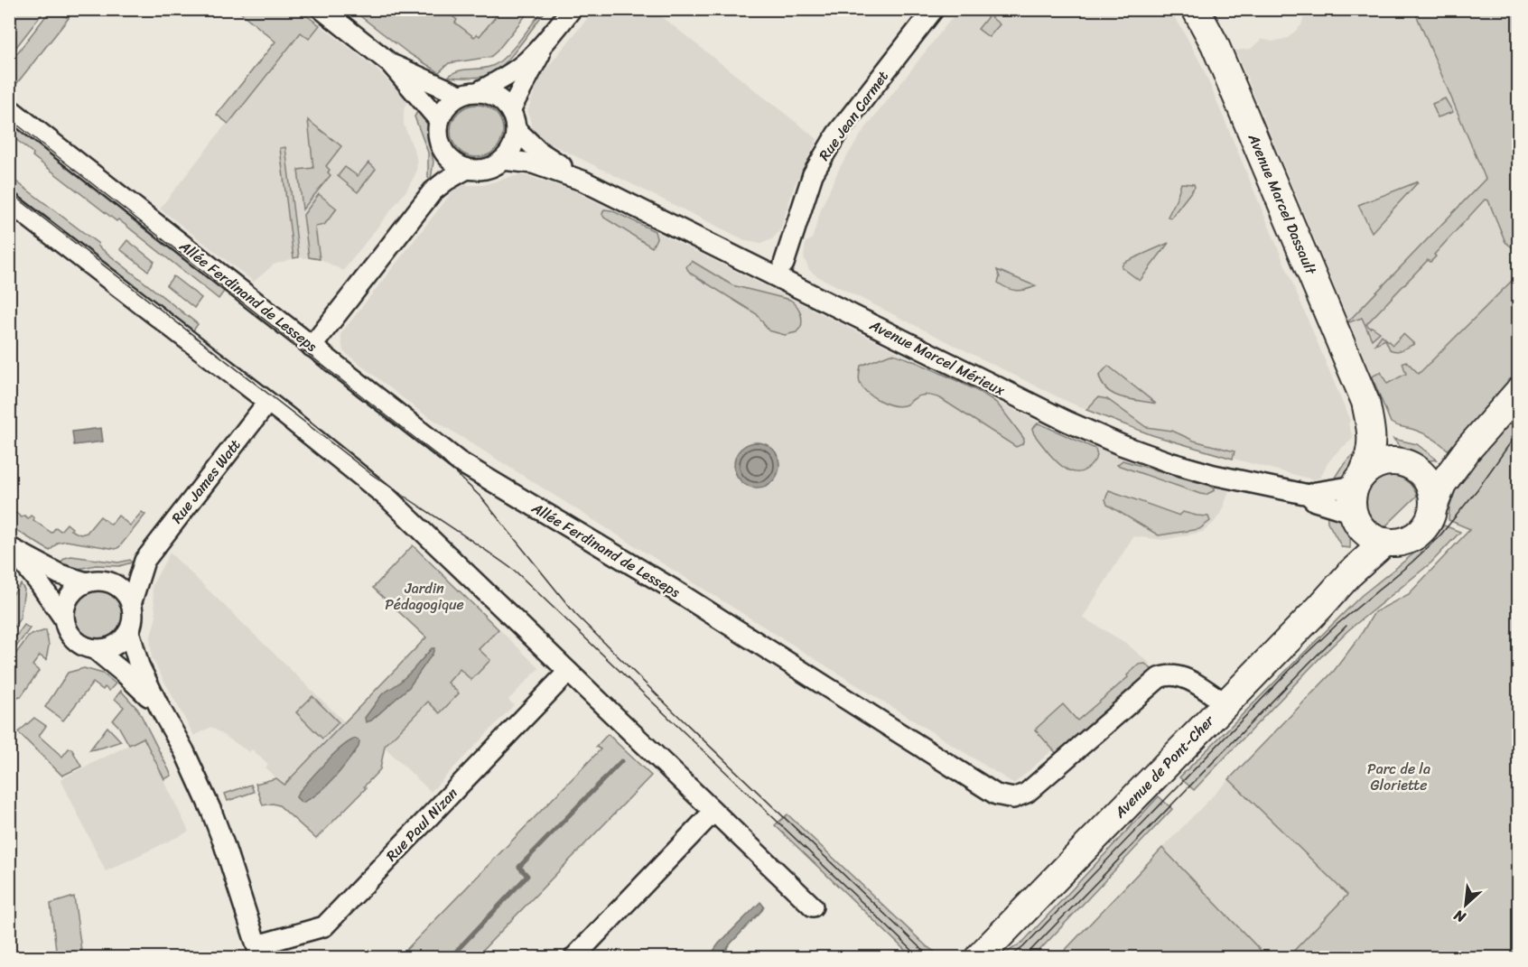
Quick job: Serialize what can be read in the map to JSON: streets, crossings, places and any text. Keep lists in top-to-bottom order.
{
  "streets": {
    "main road": ["Avenue Marcel Dassault", "Avenue de Pont-Cher"],
    "street": [
      "Rue Jean Carmet",
      "Allée Ferdinand de Lesseps",
      "Avenue Marcel Mérieux",
      "Rue James Watt",
      "Rue Paul Nizan"
    ]
  },
  "crossings": [
    ["Avenue Marcel Dassault", "Avenue Marcel Mérieux"],
    ["Avenue Marcel Dassault", "Avenue de Pont-Cher"],
    ["Allée Ferdinand de Lesseps", "Avenue de Pont-Cher"],
    ["Avenue Marcel Mérieux", "Avenue de Pont-Cher"]
  ],
  "parks": ["Jardin Pédagogique", "Parc de la Gloriette"],
  "north": "bottom left"
}
